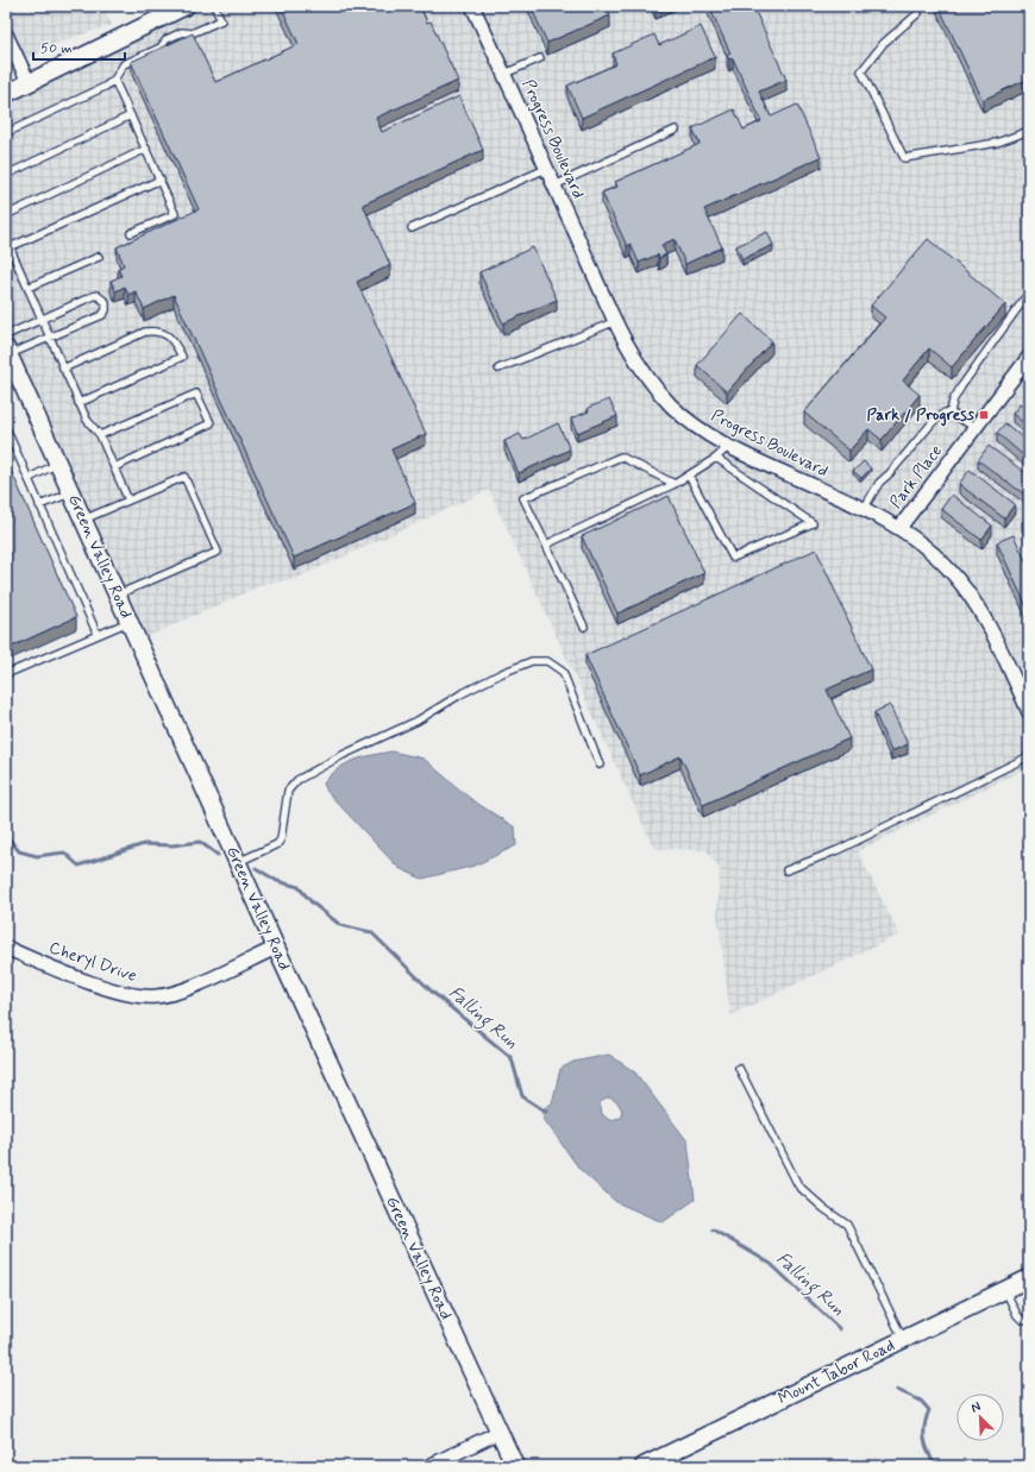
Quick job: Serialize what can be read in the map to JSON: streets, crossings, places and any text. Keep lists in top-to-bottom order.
{
  "streets": {
    "street": [
      "Progress Boulevard",
      "Park Place",
      "Green Valley Road",
      "Cheryl Drive",
      "Mount Tabor Road"
    ]
  },
  "crossings": [
    ["Progress Boulevard", "Park Place"],
    ["Green Valley Road", "Cheryl Drive"]
  ],
  "water": ["Falling Run"],
  "places": {
    "transit": ["Park / Progress"]
  },
  "scale_bar": "50 m",
  "north": "top left"
}
